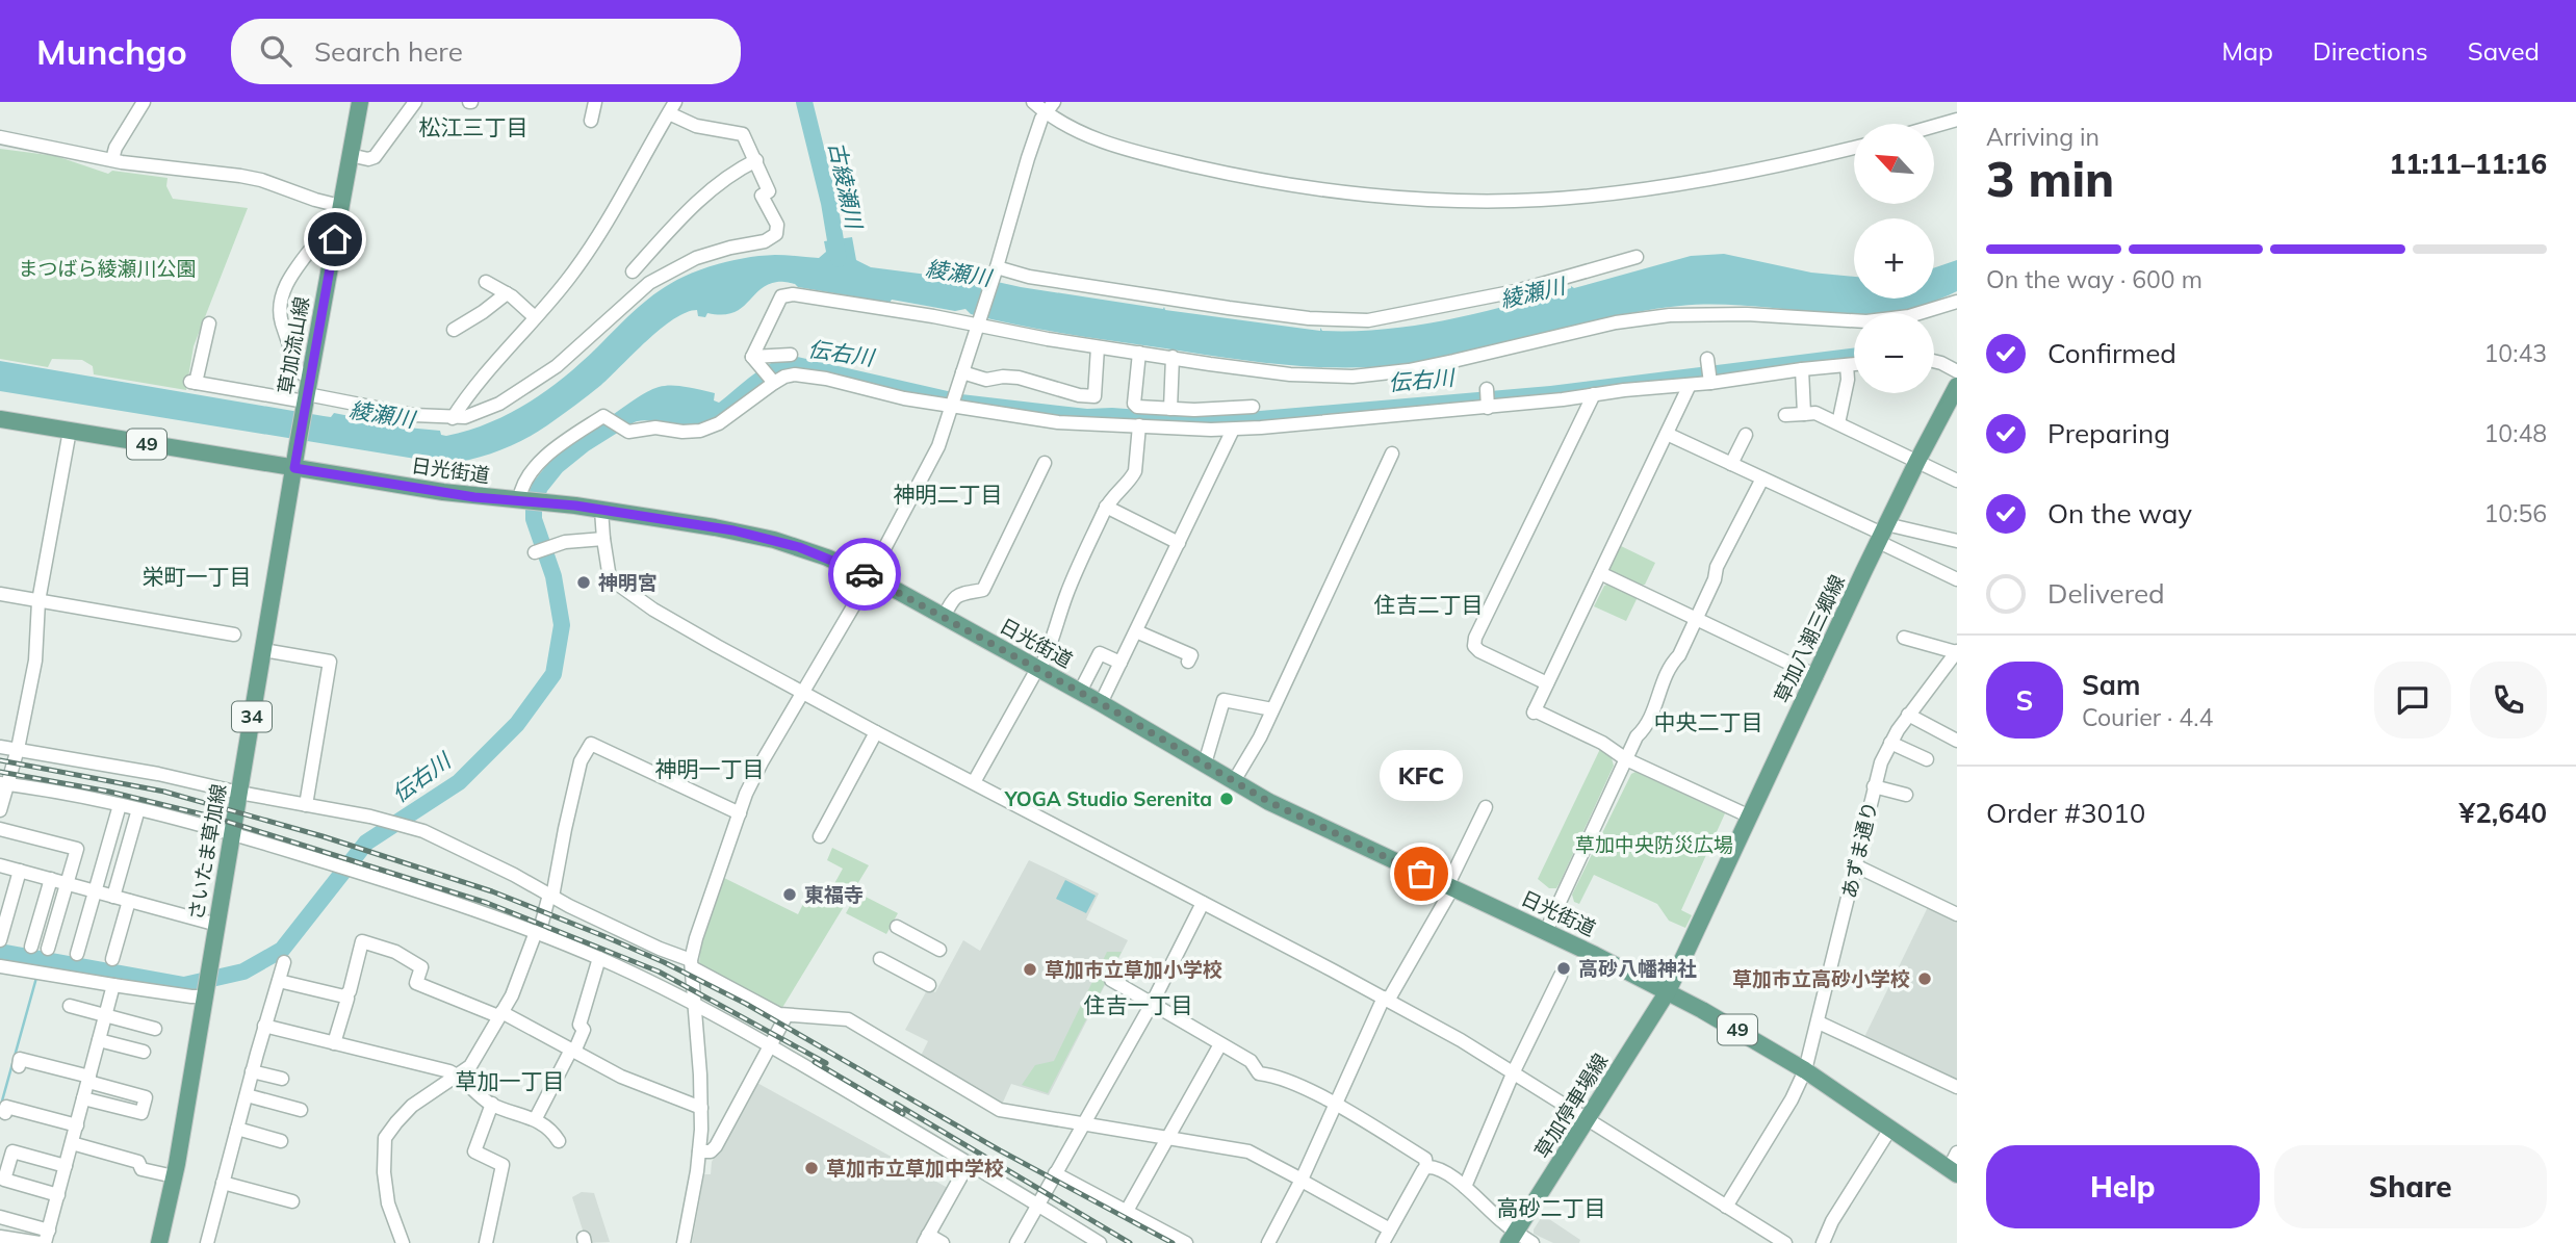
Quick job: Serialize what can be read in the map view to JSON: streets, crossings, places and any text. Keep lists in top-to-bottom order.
{
  "streets": {
    "main road": [
      "草加流山線",
      "49",
      "日光街道",
      "草加八潮三郷線",
      "34",
      "さいたま草加線",
      "草加停車場線"
    ],
    "street": ["あずま通り"]
  },
  "crossings": [
    ["草加流山線", "日光街道"],
    ["草加流山線", "さいたま草加線"],
    ["日光街道", "草加八潮三郷線"],
    ["日光街道", "あずま通り"],
    ["日光街道", "さいたま草加線"],
    ["日光街道", "草加停車場線"],
    ["草加八潮三郷線", "草加停車場線"]
  ],
  "districts": [
    "松江三丁目",
    "神明二丁目",
    "栄町一丁目",
    "住吉二丁目",
    "中央二丁目",
    "神明一丁目",
    "住吉一丁目",
    "草加一丁目",
    "高砂二丁目"
  ],
  "water": ["古綾瀬川", "綾瀬川", "伝右川"],
  "parks": ["まつばら綾瀬川公園", "草加中央防災広場"],
  "places": [
    "神明宮",
    "YOGA Studio Serenita",
    "KFC",
    "東福寺",
    "高砂八幡神社",
    "草加市立草加小学校",
    "草加市立高砂小学校",
    "草加市立草加中学校"
  ],
  "north": "top left",
  "page": {
    "header": "Munchgo",
    "search": "Search here",
    "nav": ["Map", "Directions", "Saved"],
    "heading": ["3 min", "Arriving in", "11:11–11:16"],
    "panel": [
      "Sam",
      "Courier · 4.4",
      "Order #3010",
      "¥2,640"
    ],
    "map_buttons": ["+", "−"],
    "bar": "On the way · 600 m",
    "list": [
      ["Confirmed", "10:43"],
      ["Preparing", "10:48"],
      ["On the way", "10:56"],
      "Delivered"
    ],
    "round": "S",
    "bubble": "KFC",
    "buttons": ["Help", "Share"]
  }
}
